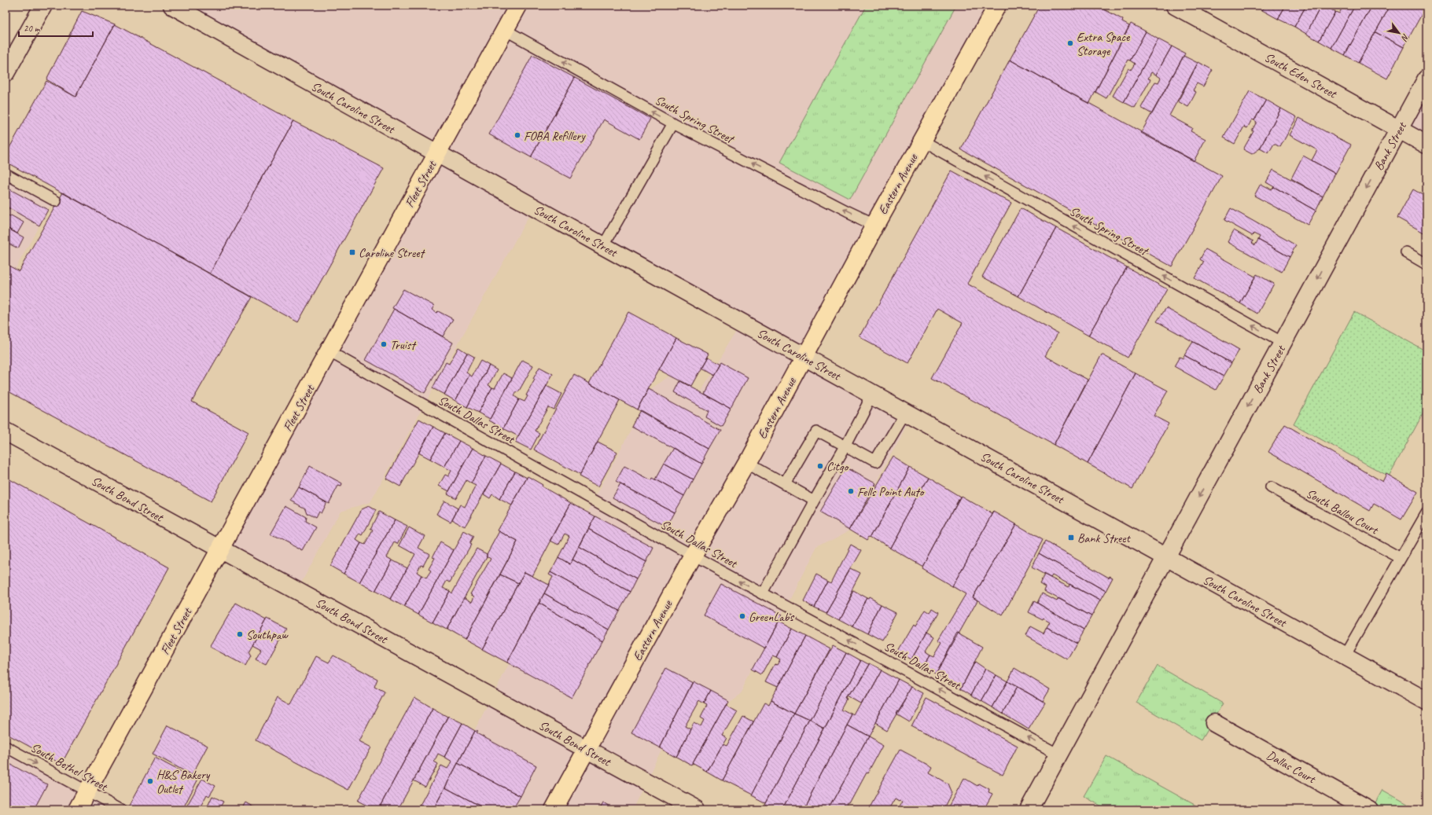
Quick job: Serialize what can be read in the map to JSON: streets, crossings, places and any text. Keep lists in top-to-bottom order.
{
  "streets": {
    "main road": ["Fleet Street", "Eastern Avenue"],
    "street": [
      "South Eden Street",
      "South Caroline Street",
      "Bank Street",
      "South Bond Street",
      "Dallas Court"
    ],
    "lane": [
      "South Spring Street",
      "South Dallas Street",
      "South Ballou Court",
      "South Bethel Street"
    ]
  },
  "crossings": [
    ["South Eden Street", "Bank Street"],
    ["South Caroline Street", "Bank Street"],
    ["South Caroline Street", "Fleet Street"],
    ["South Caroline Street", "Eastern Avenue"],
    ["South Spring Street", "Bank Street"],
    ["South Spring Street", "Fleet Street"],
    ["South Spring Street", "Eastern Avenue"],
    ["Bank Street", "South Dallas Street"],
    ["Fleet Street", "South Dallas Street"],
    ["Fleet Street", "South Bond Street"],
    ["Fleet Street", "South Bethel Street"],
    ["Eastern Avenue", "South Dallas Street"],
    ["Eastern Avenue", "South Bond Street"]
  ],
  "one_way": [
    "South Spring Street",
    "Bank Street",
    "South Dallas Street",
    "South Bethel Street"
  ],
  "places": {
    "other": [
      "Extra Space Storage",
      "FOBA Refillery",
      "Truist",
      "Citgo",
      "Fells Point Auto",
      "GreenLabs",
      "Southpaw",
      "H&S Bakery Outlet"
    ],
    "transit": ["Caroline Street", "Bank Street"]
  },
  "scale_bar": "20 m",
  "north": "bottom right"
}
